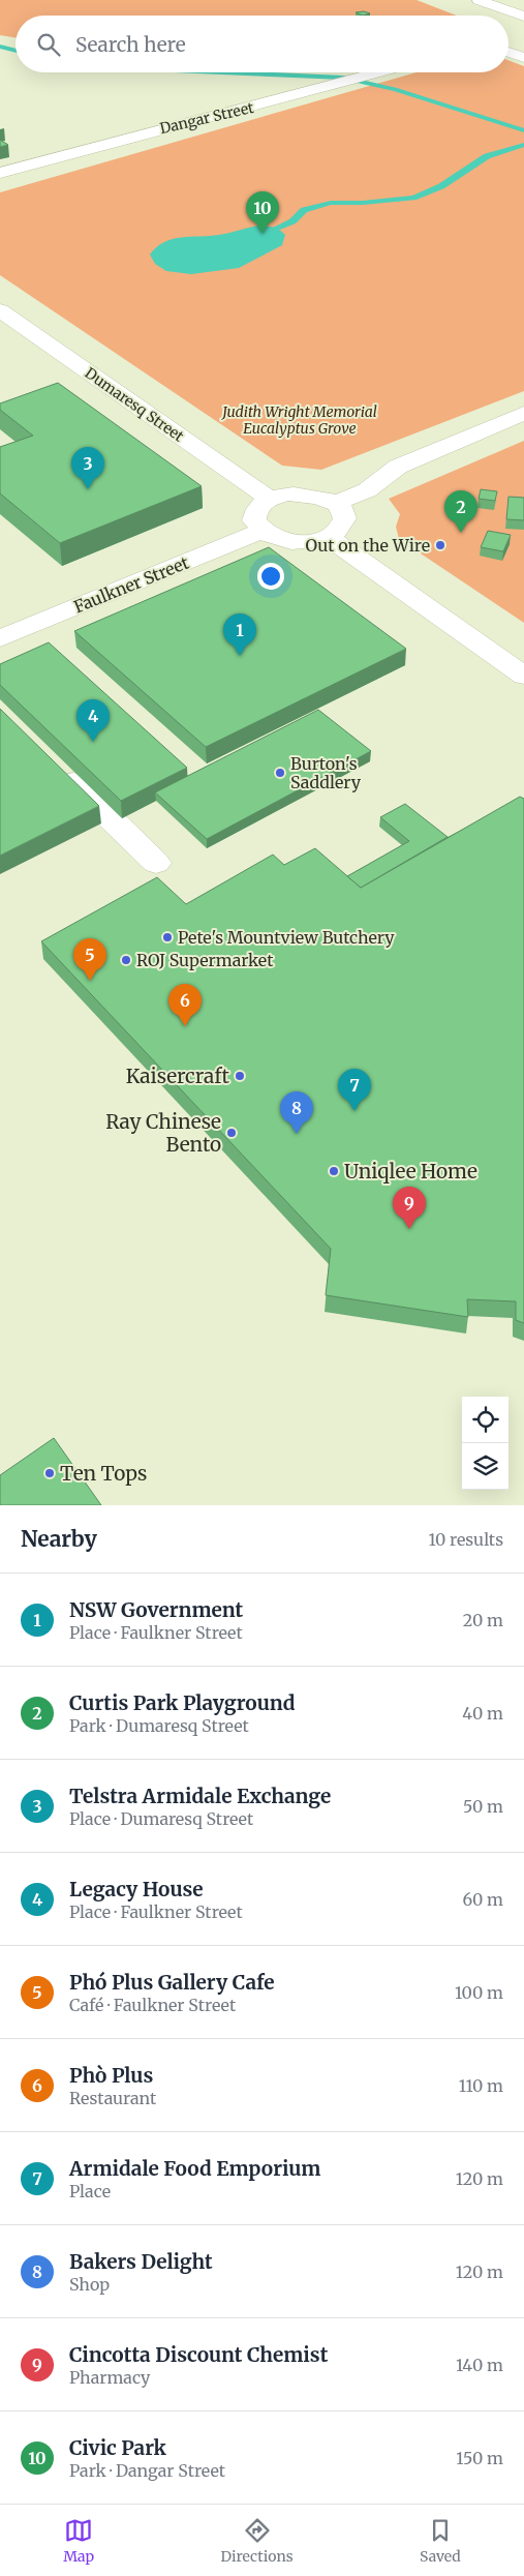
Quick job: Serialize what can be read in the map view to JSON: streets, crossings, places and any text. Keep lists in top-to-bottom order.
{
  "streets": {
    "street": ["Dangar Street", "Dumaresq Street", "Faulkner Street"]
  },
  "crossings": [
    ["Dumaresq Street", "Faulkner Street"]
  ],
  "parks": ["Judith Wright Memorial Eucalyptus Grove"],
  "places": [
    "Out on the Wire",
    "Burton's Saddlery",
    "Pete's Mountview Butchery",
    "ROJ Supermarket",
    "Kaisercraft",
    "Ray Chinese Bento",
    "Uniqlee Home",
    "Ten Tops"
  ],
  "page": {
    "search": "Search here",
    "pins": [
      "10",
      "3",
      "2",
      "1",
      "4",
      "5",
      "6",
      "7",
      "8",
      "9"
    ],
    "heading": ["Nearby", "10 results"],
    "list": [
      {
        "mark": "1",
        "name": "NSW Government",
        "note": "Place · Faulkner Street",
        "value": "20 m"
      },
      {
        "mark": "2",
        "name": "Curtis Park Playground",
        "note": "Park · Dumaresq Street",
        "value": "40 m"
      },
      {
        "mark": "3",
        "name": "Telstra Armidale Exchange",
        "note": "Place · Dumaresq Street",
        "value": "50 m"
      },
      {
        "mark": "4",
        "name": "Legacy House",
        "note": "Place · Faulkner Street",
        "value": "60 m"
      },
      {
        "mark": "5",
        "name": "Phó Plus Gallery Cafe",
        "note": "Café · Faulkner Street",
        "value": "100 m"
      },
      {
        "mark": "6",
        "name": "Phò Plus",
        "note": "Restaurant",
        "value": "110 m"
      },
      {
        "mark": "7",
        "name": "Armidale Food Emporium",
        "note": "Place",
        "value": "120 m"
      },
      {
        "mark": "8",
        "name": "Bakers Delight",
        "note": "Shop",
        "value": "120 m"
      },
      {
        "mark": "9",
        "name": "Cincotta Discount Chemist",
        "note": "Pharmacy",
        "value": "140 m"
      },
      {
        "mark": "10",
        "name": "Civic Park",
        "note": "Park · Dangar Street",
        "value": "150 m"
      }
    ],
    "nav": ["Map", "Directions", "Saved"]
  }
}
